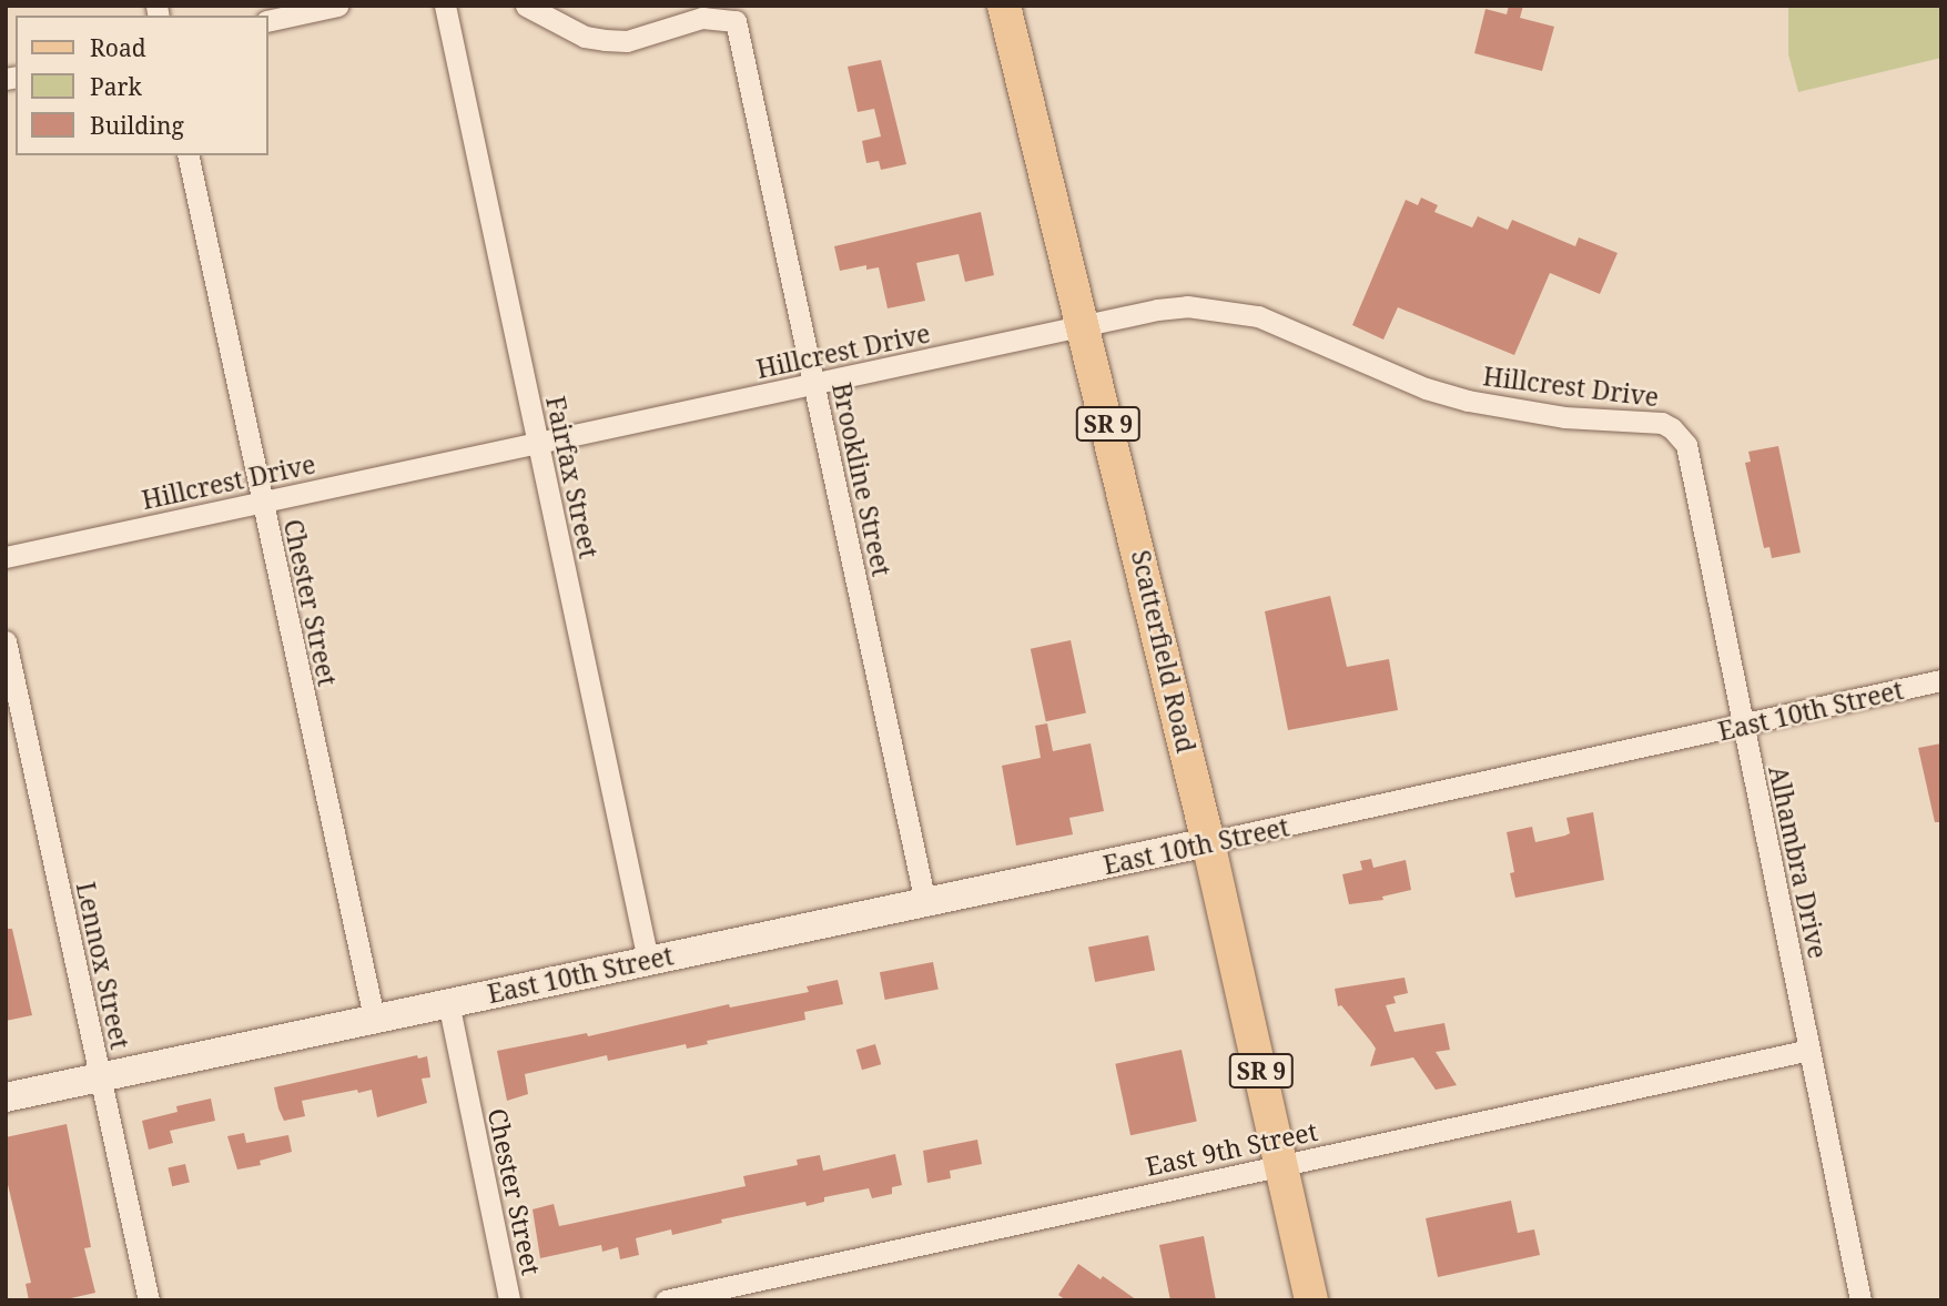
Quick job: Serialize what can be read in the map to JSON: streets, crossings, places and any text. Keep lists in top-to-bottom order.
{
  "streets": {
    "main road": ["SR 9", "Scatterfield Road"],
    "street": [
      "Hillcrest Drive",
      "Fairfax Street",
      "Brookline Street",
      "Chester Street",
      "East 10th Street",
      "Alhambra Drive",
      "Lennox Street",
      "East 9th Street"
    ]
  },
  "crossings": [
    ["Hillcrest Drive", "Fairfax Street"],
    ["Hillcrest Drive", "Brookline Street"],
    ["Hillcrest Drive", "Chester Street"],
    ["Hillcrest Drive", "Scatterfield Road"],
    ["Hillcrest Drive", "Alhambra Drive"],
    ["Fairfax Street", "East 10th Street"],
    ["Brookline Street", "East 10th Street"],
    ["Chester Street", "East 10th Street"],
    ["Scatterfield Road", "East 10th Street"],
    ["Scatterfield Road", "East 9th Street"],
    ["East 10th Street", "Alhambra Drive"],
    ["Alhambra Drive", "East 9th Street"]
  ],
  "legend": ["Road", "Park", "Building"]
}
